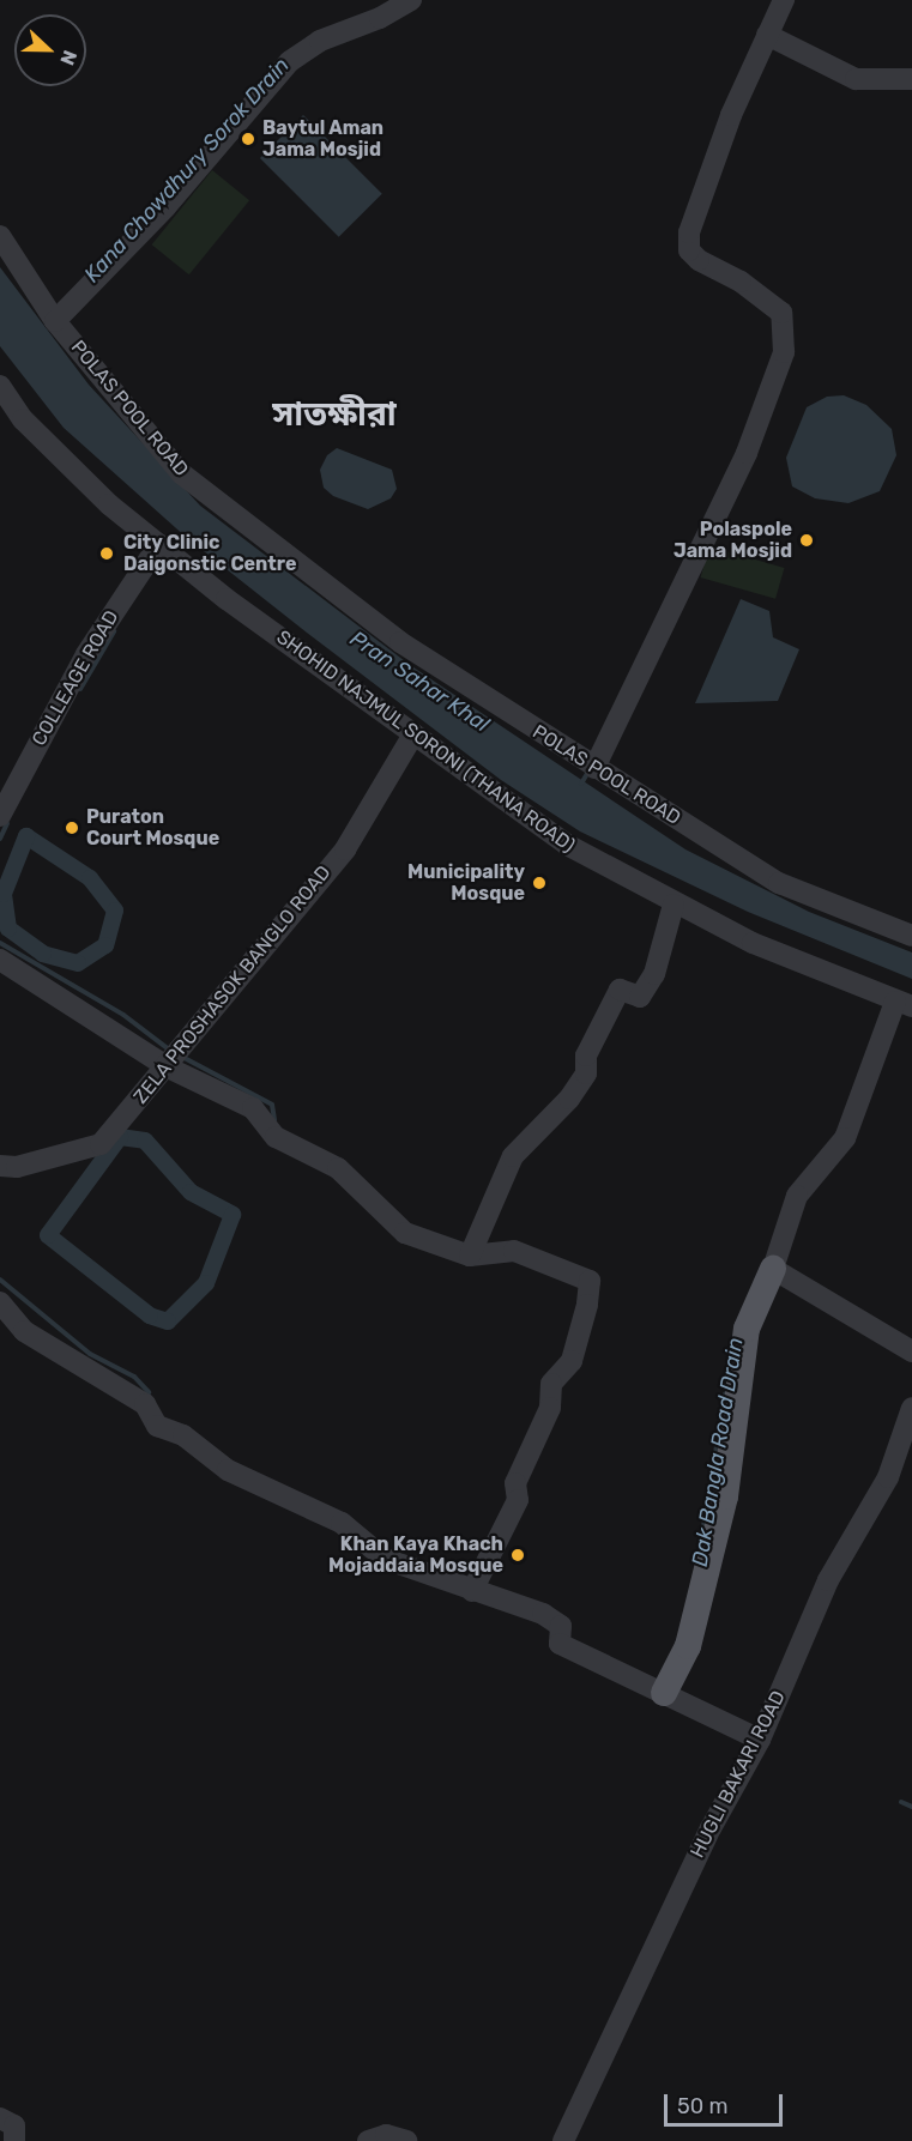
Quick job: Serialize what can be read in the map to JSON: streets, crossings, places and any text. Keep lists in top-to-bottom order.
{
  "streets": {
    "street": [
      "POLAS POOL ROAD",
      "COLLEAGE ROAD",
      "SHOHID NAJMUL SORONI (THANA ROAD)",
      "ZELA PROSHASOK BANGLO ROAD",
      "HUGLI BAKARI ROAD"
    ]
  },
  "crossings": [
    ["COLLEAGE ROAD", "SHOHID NAJMUL SORONI (THANA ROAD)"],
    ["SHOHID NAJMUL SORONI (THANA ROAD)", "ZELA PROSHASOK BANGLO ROAD"]
  ],
  "districts": ["সাতক্ষীরা"],
  "water": ["Kana Chowdhury Sorok Drain", "Pran Sahar Khal", "Dak Bangla Road Drain"],
  "places": [
    "Baytul Aman Jama Mosjid",
    "Polaspole Jama Mosjid",
    "City Clinic Daigonstic Centre",
    "Puraton Court Mosque",
    "Municipality Mosque",
    "Khan Kaya Khach Mojaddaia Mosque"
  ],
  "scale_bar": "50 m",
  "north": "right"
}
